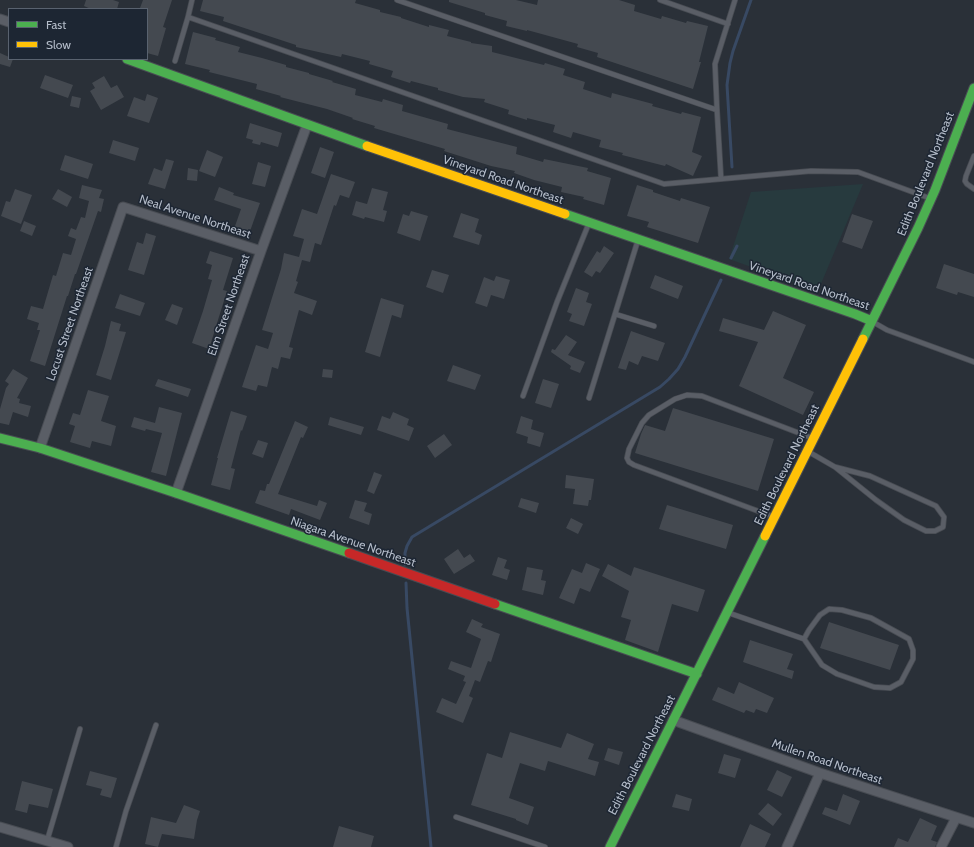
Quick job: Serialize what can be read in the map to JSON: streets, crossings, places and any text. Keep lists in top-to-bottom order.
{
  "streets": {
    "street": [
      "Edith Boulevard Northeast",
      "Vineyard Road Northeast",
      "Neal Avenue Northeast",
      "Elm Street Northeast",
      "Locust Street Northeast",
      "Niagara Avenue Northeast",
      "Mullen Road Northeast"
    ]
  },
  "crossings": [
    ["Edith Boulevard Northeast", "Vineyard Road Northeast"],
    ["Edith Boulevard Northeast", "Niagara Avenue Northeast"],
    ["Edith Boulevard Northeast", "Mullen Road Northeast"],
    ["Vineyard Road Northeast", "Elm Street Northeast"],
    ["Neal Avenue Northeast", "Elm Street Northeast"],
    ["Neal Avenue Northeast", "Locust Street Northeast"],
    ["Elm Street Northeast", "Niagara Avenue Northeast"],
    ["Locust Street Northeast", "Niagara Avenue Northeast"]
  ],
  "legend": ["Fast", "Slow"]
}
